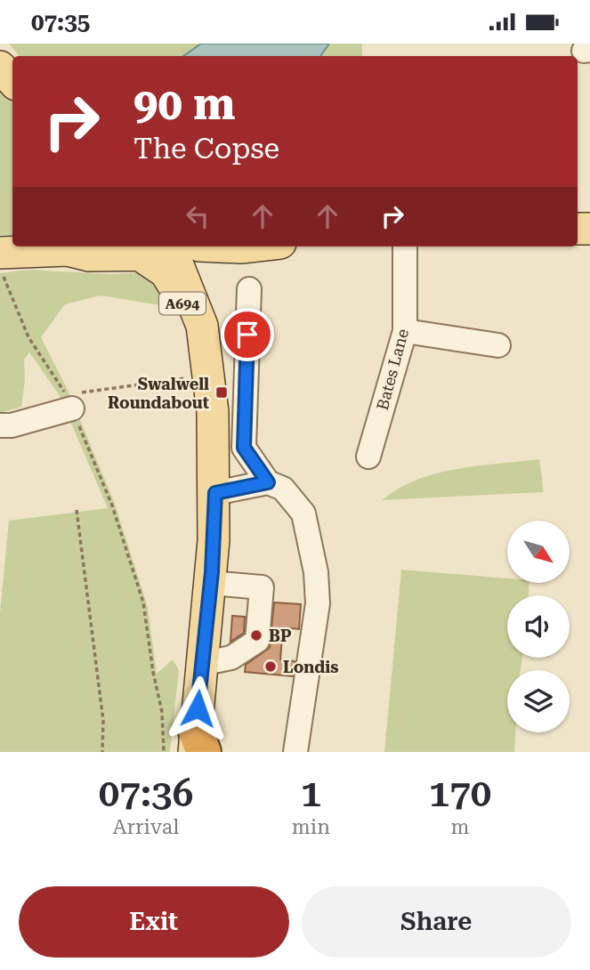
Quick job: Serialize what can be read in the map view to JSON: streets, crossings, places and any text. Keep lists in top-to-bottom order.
{
  "streets": {
    "main road": ["A694"],
    "street": ["Bates Lane"]
  },
  "places": {
    "transit": ["Swalwell Roundabout"],
    "other": ["BP", "Londis"]
  },
  "north": "bottom right",
  "page": {
    "status": "07:35",
    "turn": ["90 m", "The Copse"],
    "eta": [
      "07:36",
      "Arrival",
      "1",
      "min",
      "170",
      "m"
    ],
    "buttons": ["Exit", "Share"]
  }
}
